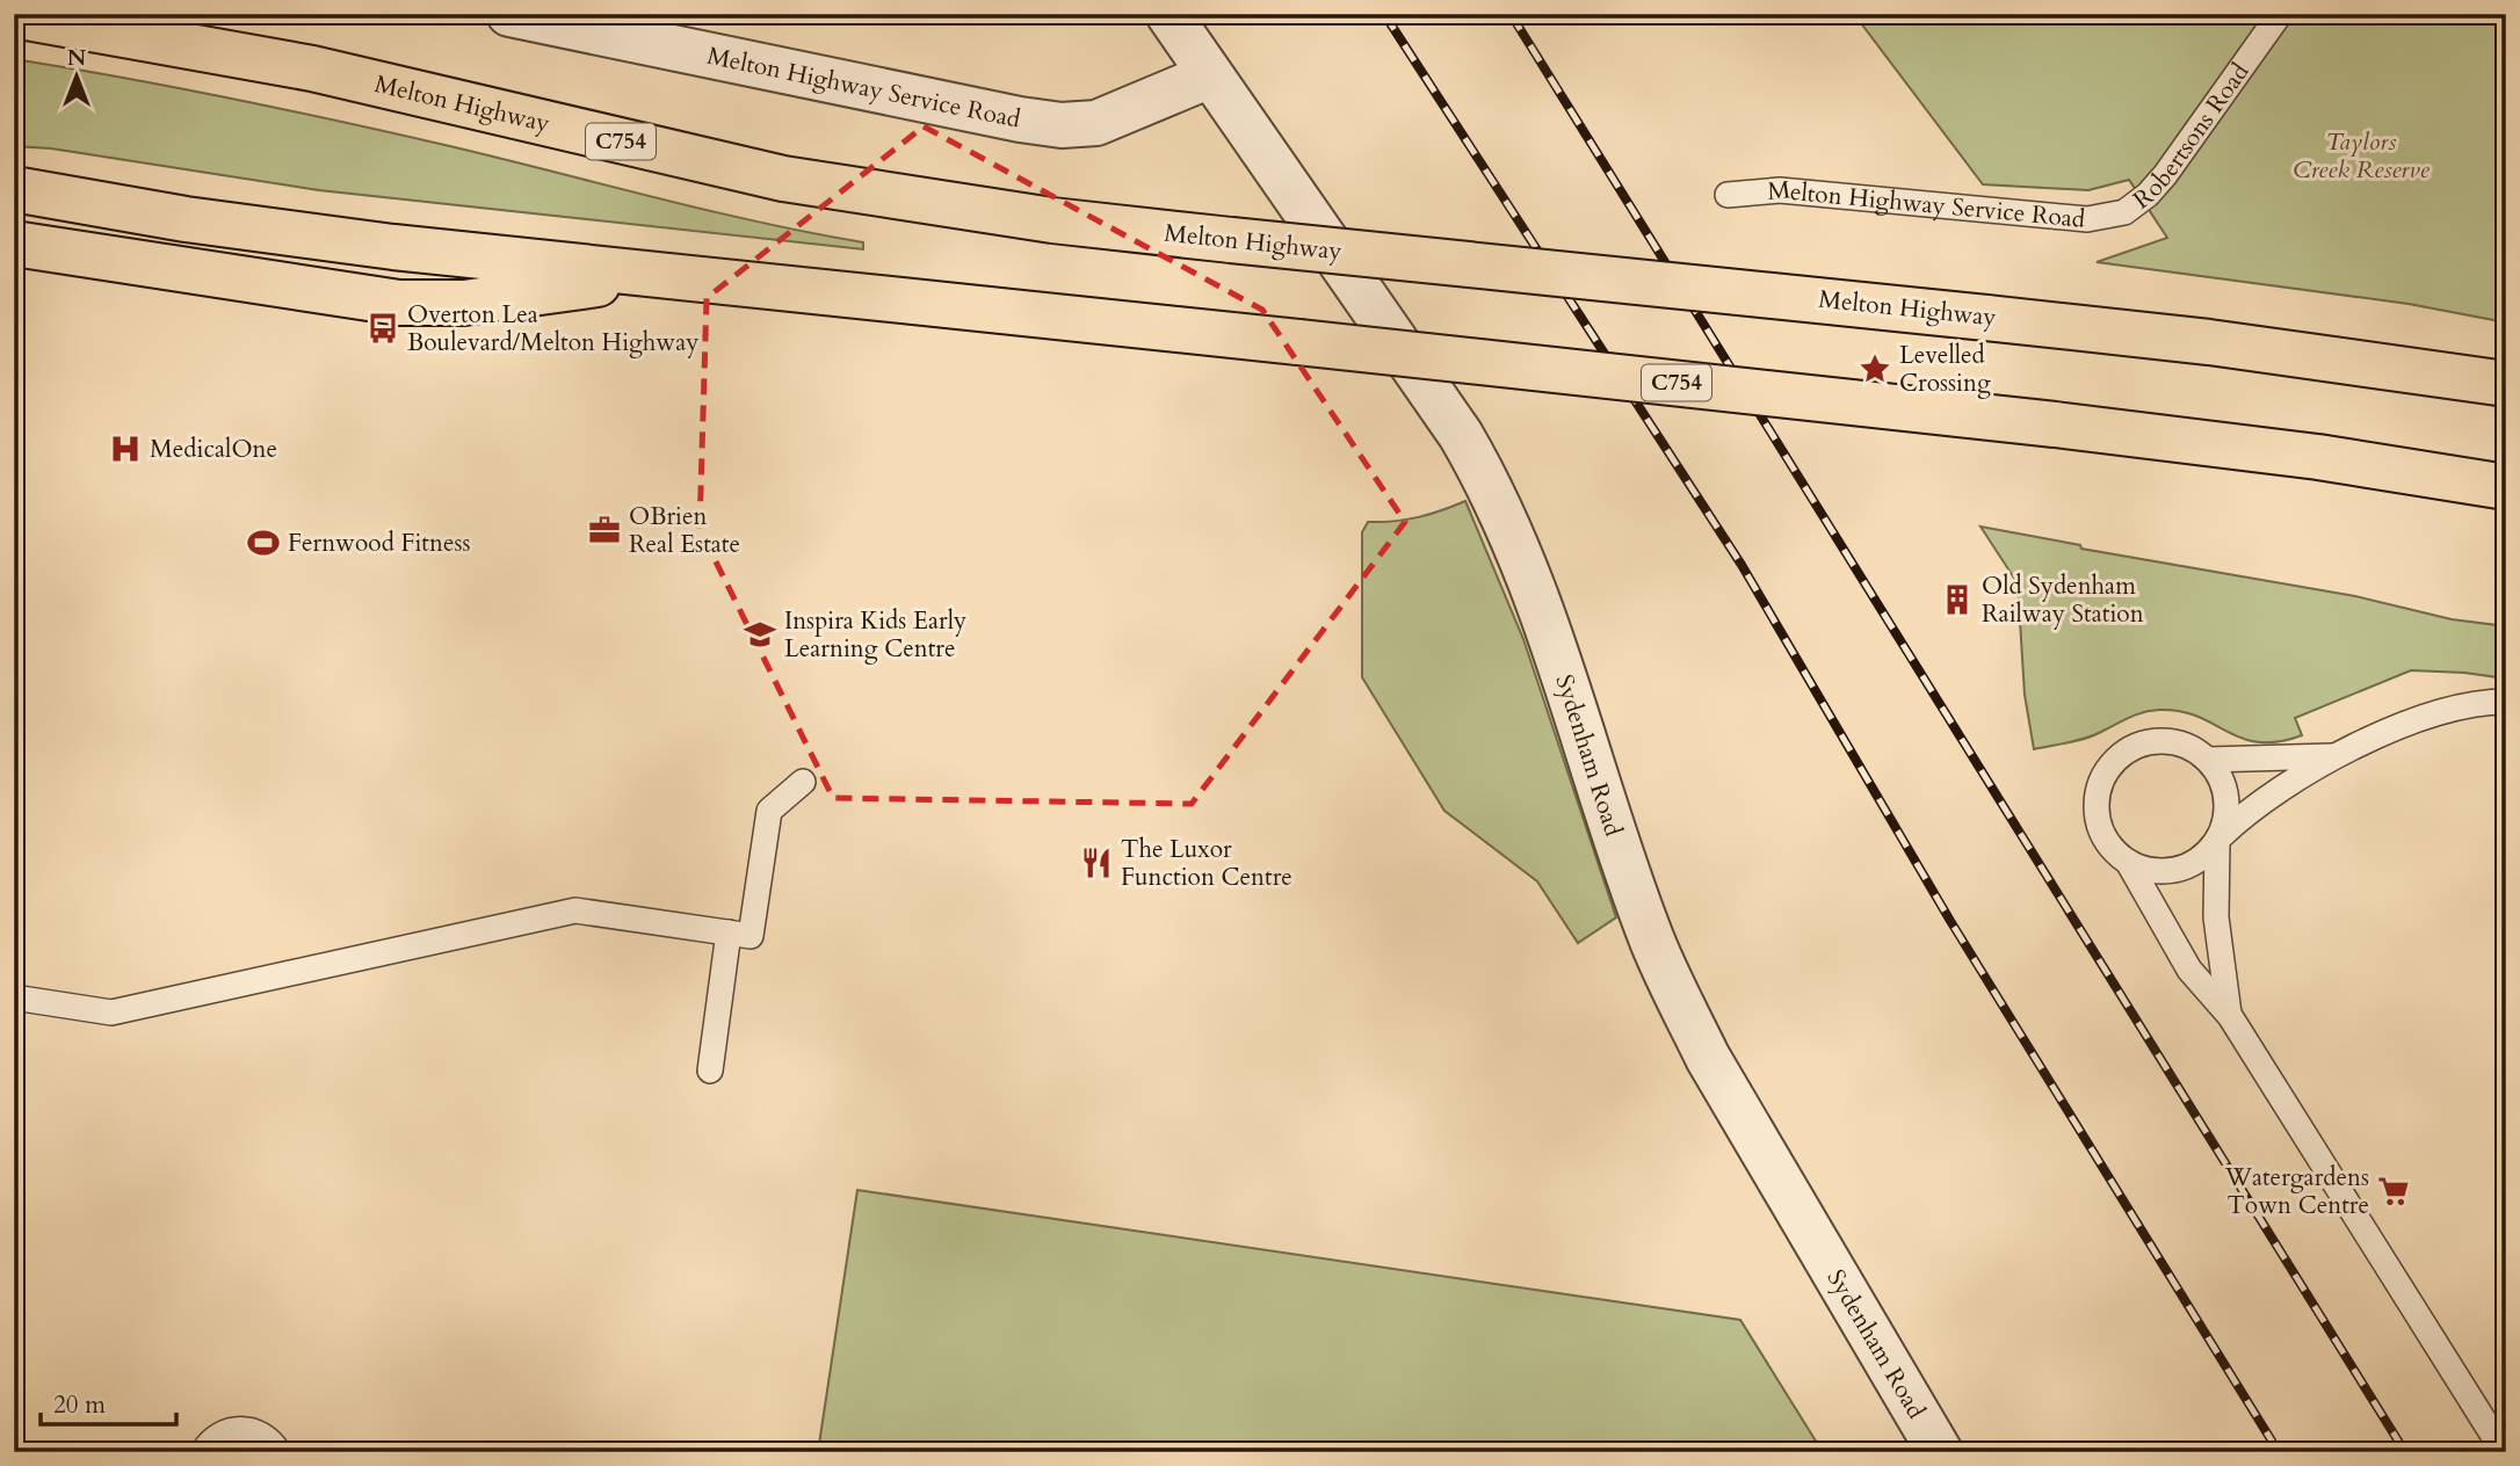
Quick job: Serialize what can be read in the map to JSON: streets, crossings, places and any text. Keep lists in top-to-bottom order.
{
  "streets": {
    "highway": ["Melton Highway", "C754"],
    "street": ["Melton Highway Service Road", "Sydenham Road"],
    "lane": ["Robertsons Road"]
  },
  "crossings": [
    ["Melton Highway Service Road", "Robertsons Road"],
    ["Melton Highway Service Road", "Sydenham Road"]
  ],
  "parks": ["Taylors Creek Reserve"],
  "places": {
    "bus stop": ["Overton Lea Boulevard/Melton Highway"],
    "place": ["Levelled Crossing"],
    "hospital": ["MedicalOne"],
    "office": ["OBrien Real Estate"],
    "sports": ["Fernwood Fitness"],
    "building": ["Old Sydenham Railway Station"],
    "school or university": ["Inspira Kids Early Learning Centre"],
    "restaurant": ["The Luxor Function Centre"],
    "supermarket": ["Watergardens Town Centre"]
  },
  "scale_bar": "20 m",
  "north": "top"
}
